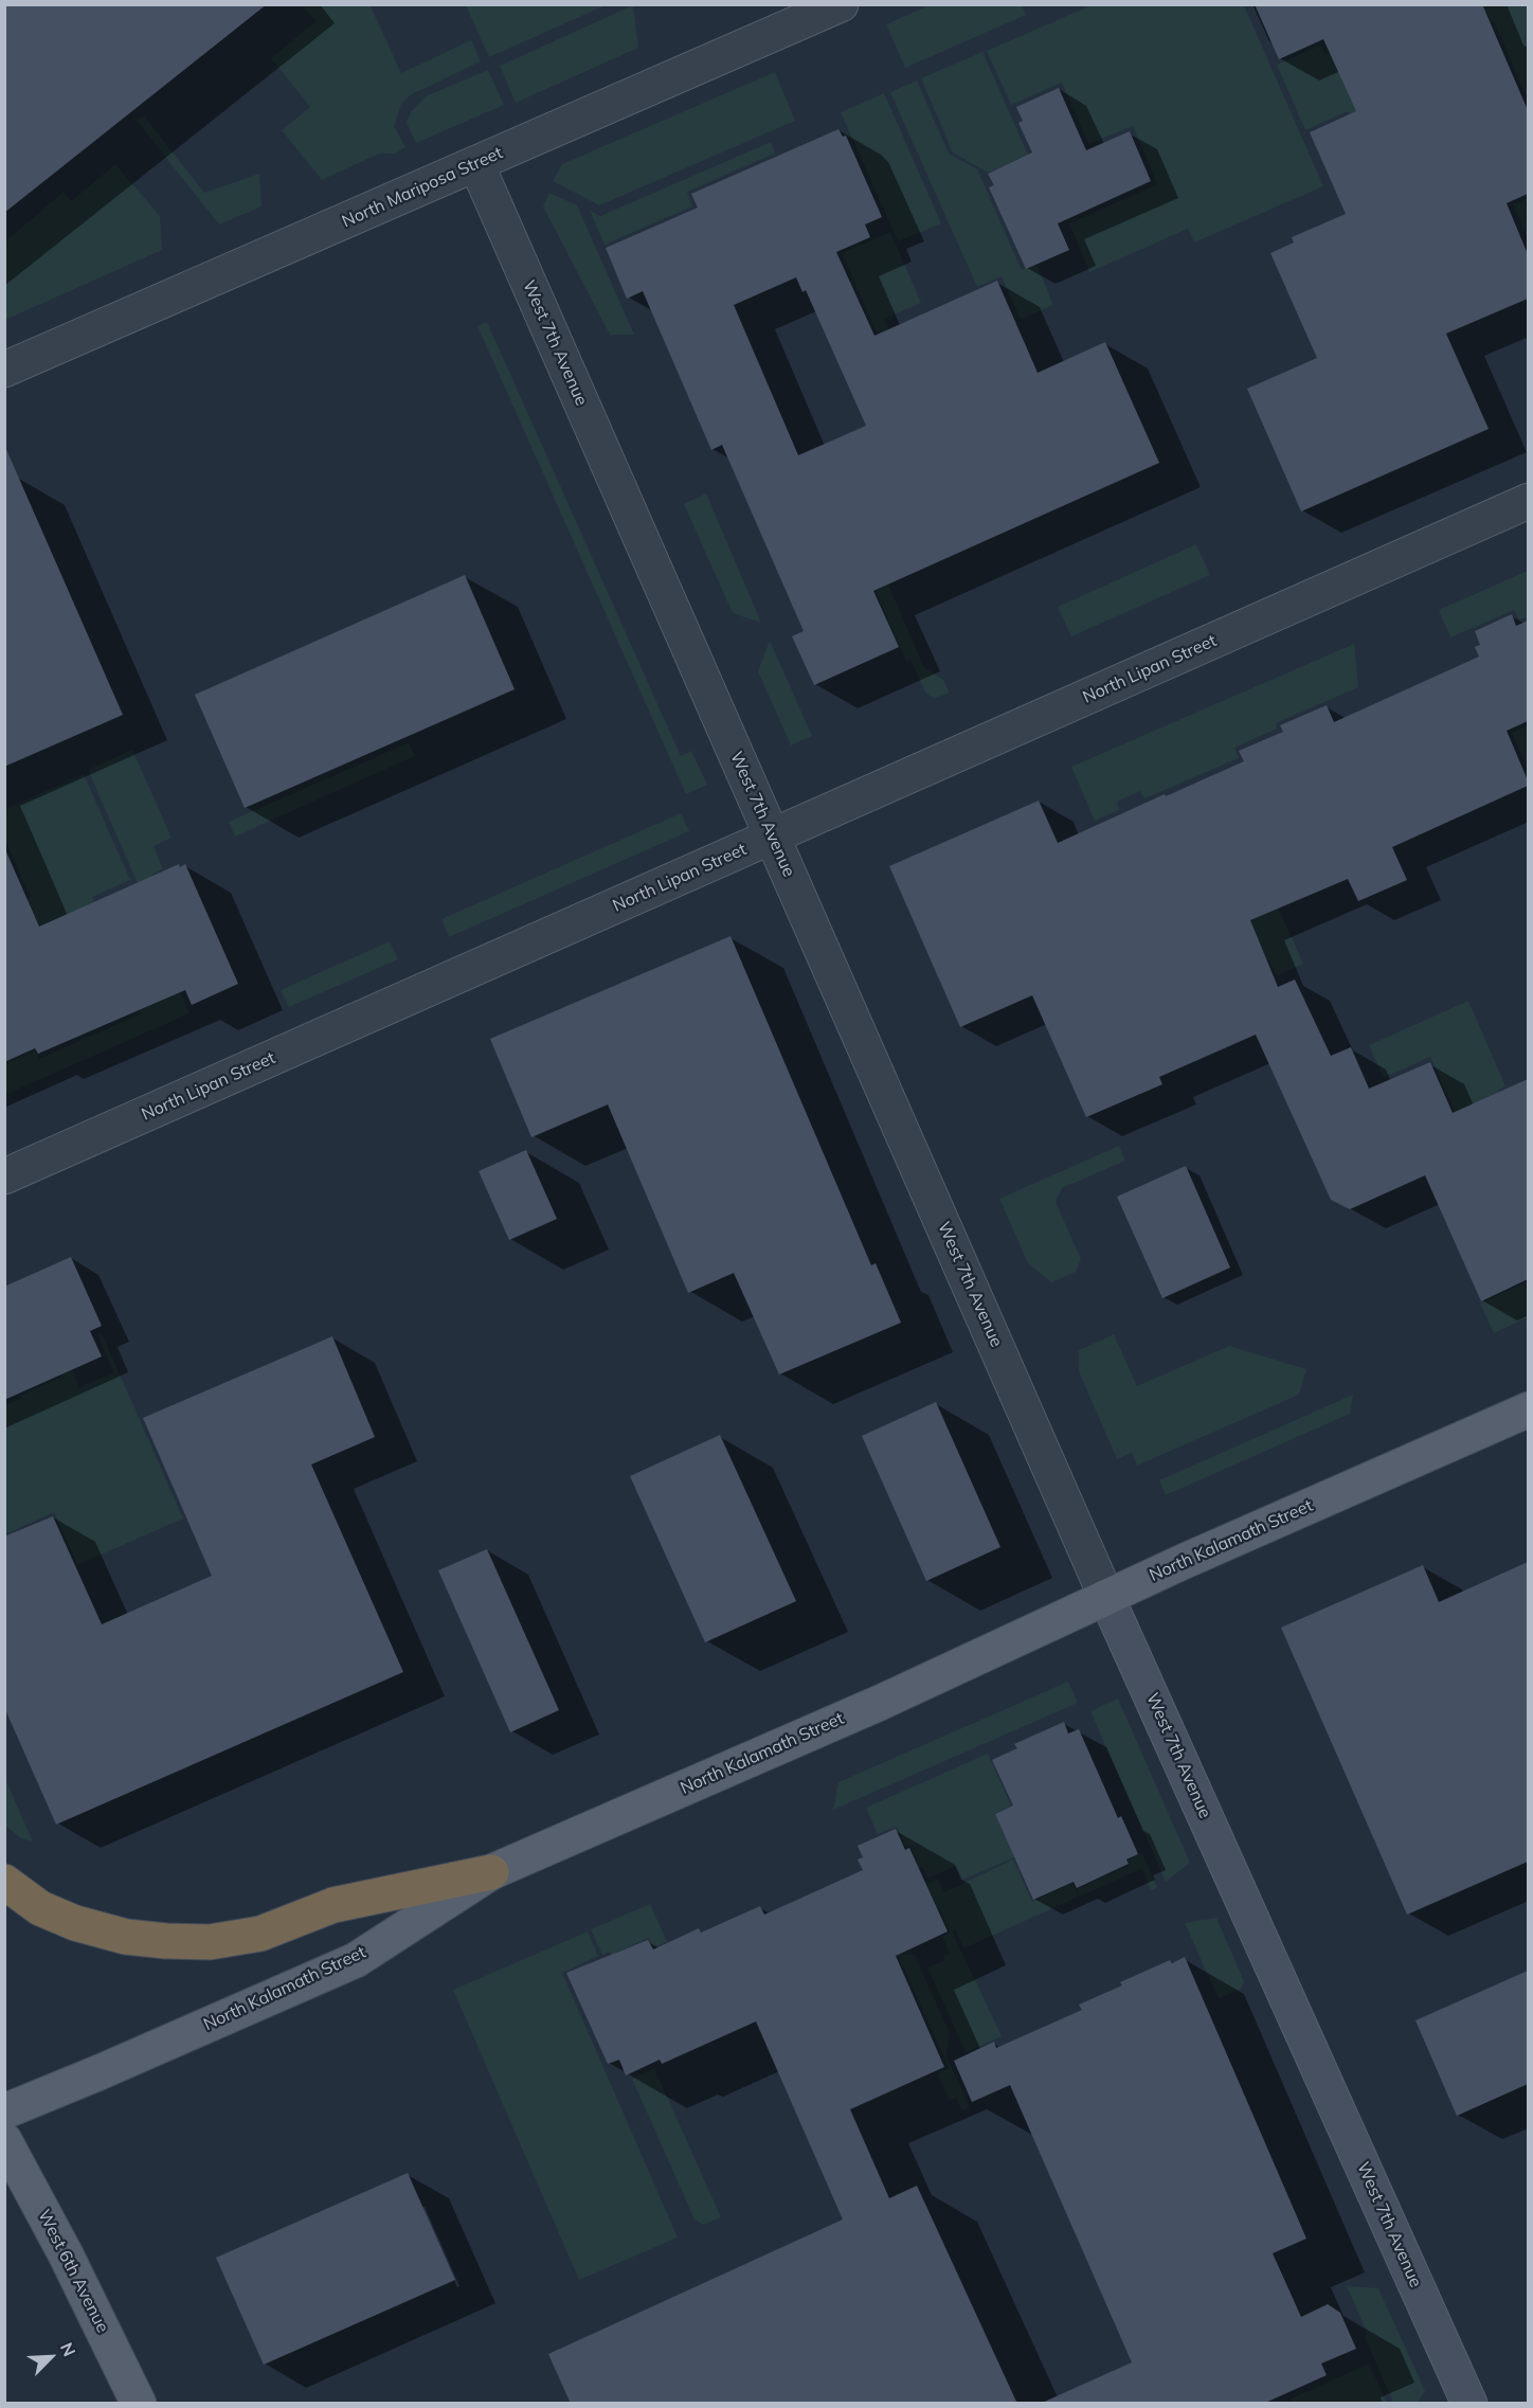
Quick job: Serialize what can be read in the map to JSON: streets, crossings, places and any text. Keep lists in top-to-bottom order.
{
  "streets": {
    "main road": ["North Kalamath Street", "West 6th Avenue"],
    "street": ["North Mariposa Street", "West 7th Avenue", "North Lipan Street"]
  },
  "crossings": [
    ["North Mariposa Street", "West 7th Avenue"],
    ["West 7th Avenue", "North Lipan Street"],
    ["West 7th Avenue", "North Kalamath Street"]
  ],
  "north": "top right"
}
